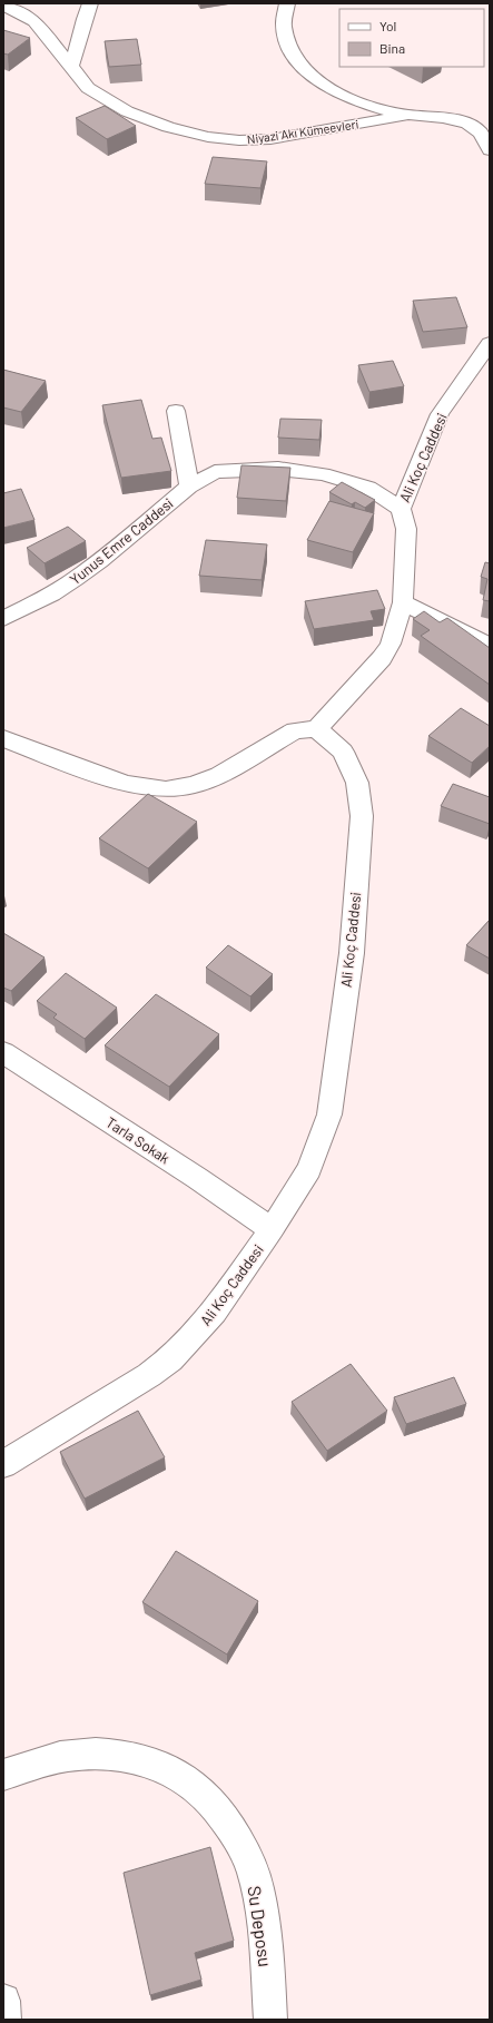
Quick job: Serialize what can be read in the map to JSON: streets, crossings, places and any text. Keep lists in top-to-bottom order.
{
  "streets": {
    "street": [
      "Niyazi Akı Kümeevleri",
      "Ali Koç Caddesi",
      "Yunus Emre Caddesi",
      "Tarla Sokak",
      "Su Deposu"
    ]
  },
  "crossings": [
    ["Ali Koç Caddesi", "Yunus Emre Caddesi"],
    ["Ali Koç Caddesi", "Tarla Sokak"]
  ],
  "legend": ["Yol", "Bina"]
}
